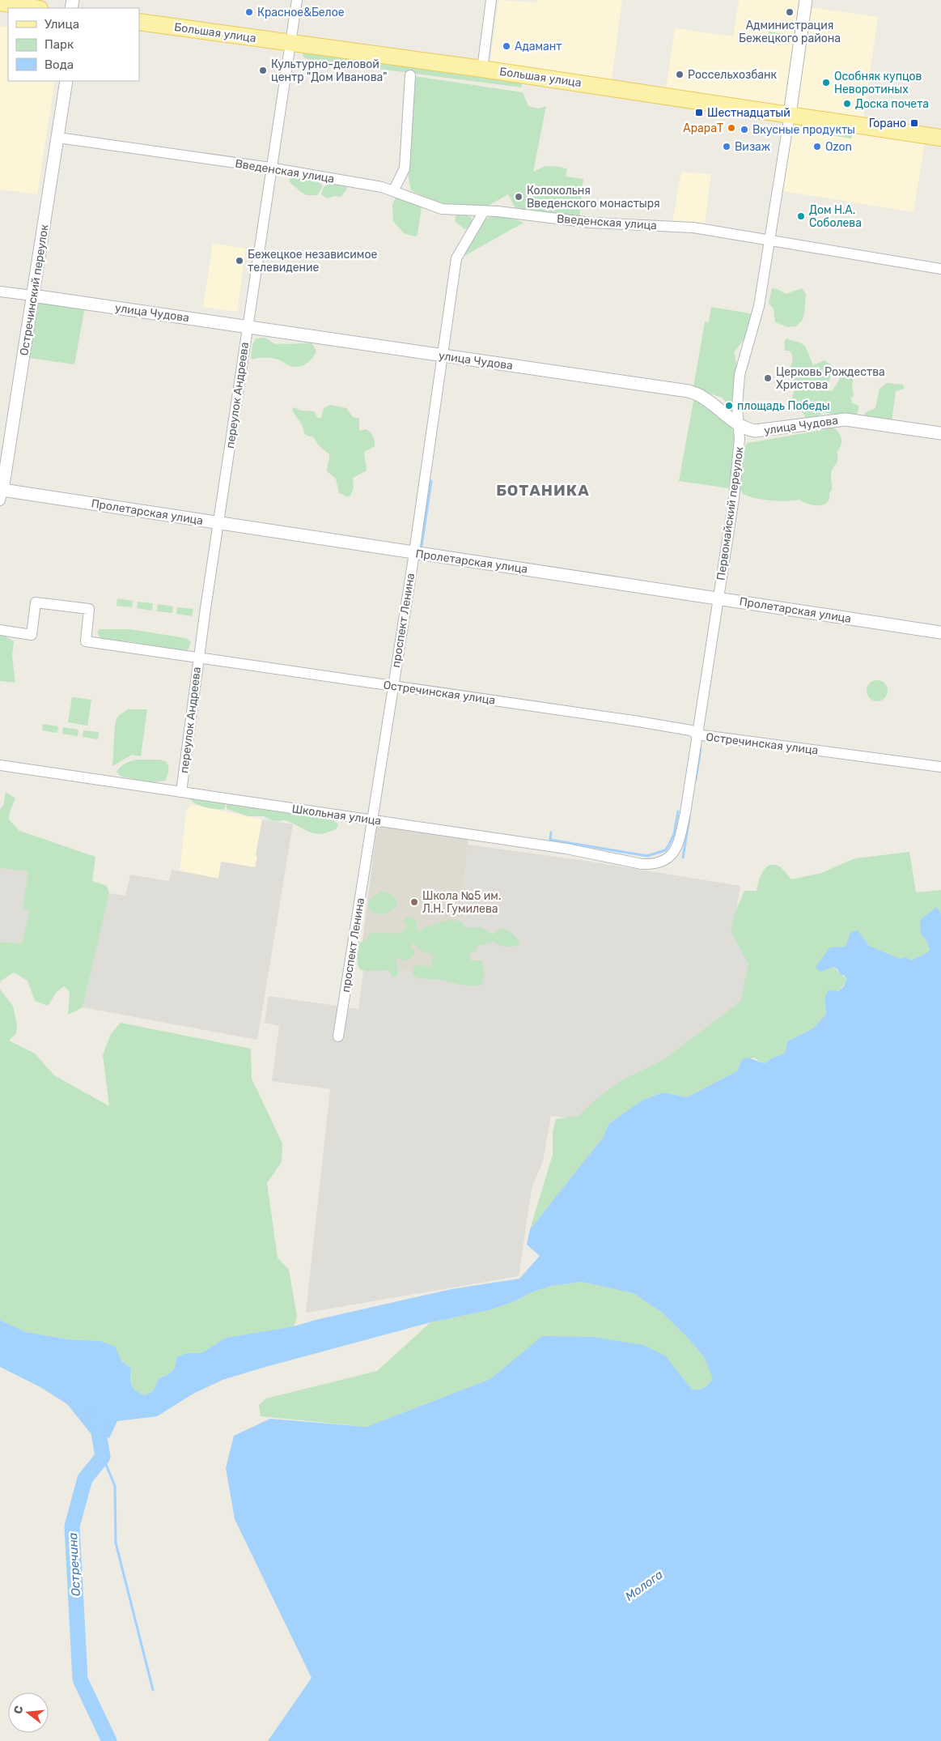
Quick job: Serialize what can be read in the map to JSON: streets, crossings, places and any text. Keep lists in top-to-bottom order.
{
  "streets": {
    "main road": ["Большая улица"],
    "street": [
      "Введенская улица",
      "Остречинский переулок",
      "улица Чудова",
      "переулок Андреева",
      "Пролетарская улица",
      "Первомайский переулок",
      "проспект Ленина",
      "Остречинская улица",
      "Школьная улица"
    ]
  },
  "crossings": [
    ["Большая улица", "переулок Андреева"],
    ["Большая улица", "Первомайский переулок"],
    ["Введенская улица", "Остречинский переулок"],
    ["Введенская улица", "переулок Андреева"],
    ["Введенская улица", "Первомайский переулок"],
    ["Введенская улица", "проспект Ленина"],
    ["Остречинский переулок", "улица Чудова"],
    ["Остречинский переулок", "Пролетарская улица"],
    ["улица Чудова", "переулок Андреева"],
    ["улица Чудова", "Первомайский переулок"],
    ["улица Чудова", "проспект Ленина"],
    ["переулок Андреева", "Пролетарская улица"],
    ["переулок Андреева", "Остречинская улица"],
    ["переулок Андреева", "Школьная улица"],
    ["Пролетарская улица", "Первомайский переулок"],
    ["Пролетарская улица", "проспект Ленина"],
    ["Первомайский переулок", "Остречинская улица"],
    ["Первомайский переулок", "Школьная улица"],
    ["проспект Ленина", "Остречинская улица"],
    ["проспект Ленина", "Школьная улица"]
  ],
  "districts": ["БОТАНИКА"],
  "water": ["Остречина", "Молога"],
  "places": {
    "other": [
      "Красное&Белое",
      "Администрация Бежецкого района",
      "Адамант",
      "Культурно-деловой центр \"Дом Иванова\"",
      "Россельхозбанк",
      "Особняк купцов Неворотиных",
      "Доска почета",
      "АрараТ",
      "Вкусные продукты",
      "Визаж",
      "Ozon",
      "Колокольня Введенского монастыря",
      "Дом Н.А. Соболева",
      "Бежецкое независимое телевидение",
      "Церковь Рождества Христова",
      "площадь Победы",
      "Школа №5 им. Л.Н. Гумилева"
    ],
    "transit": ["Шестнадцатый", "Горано"]
  },
  "legend": ["Улица", "Парк", "Вода"],
  "north": "left"
}
